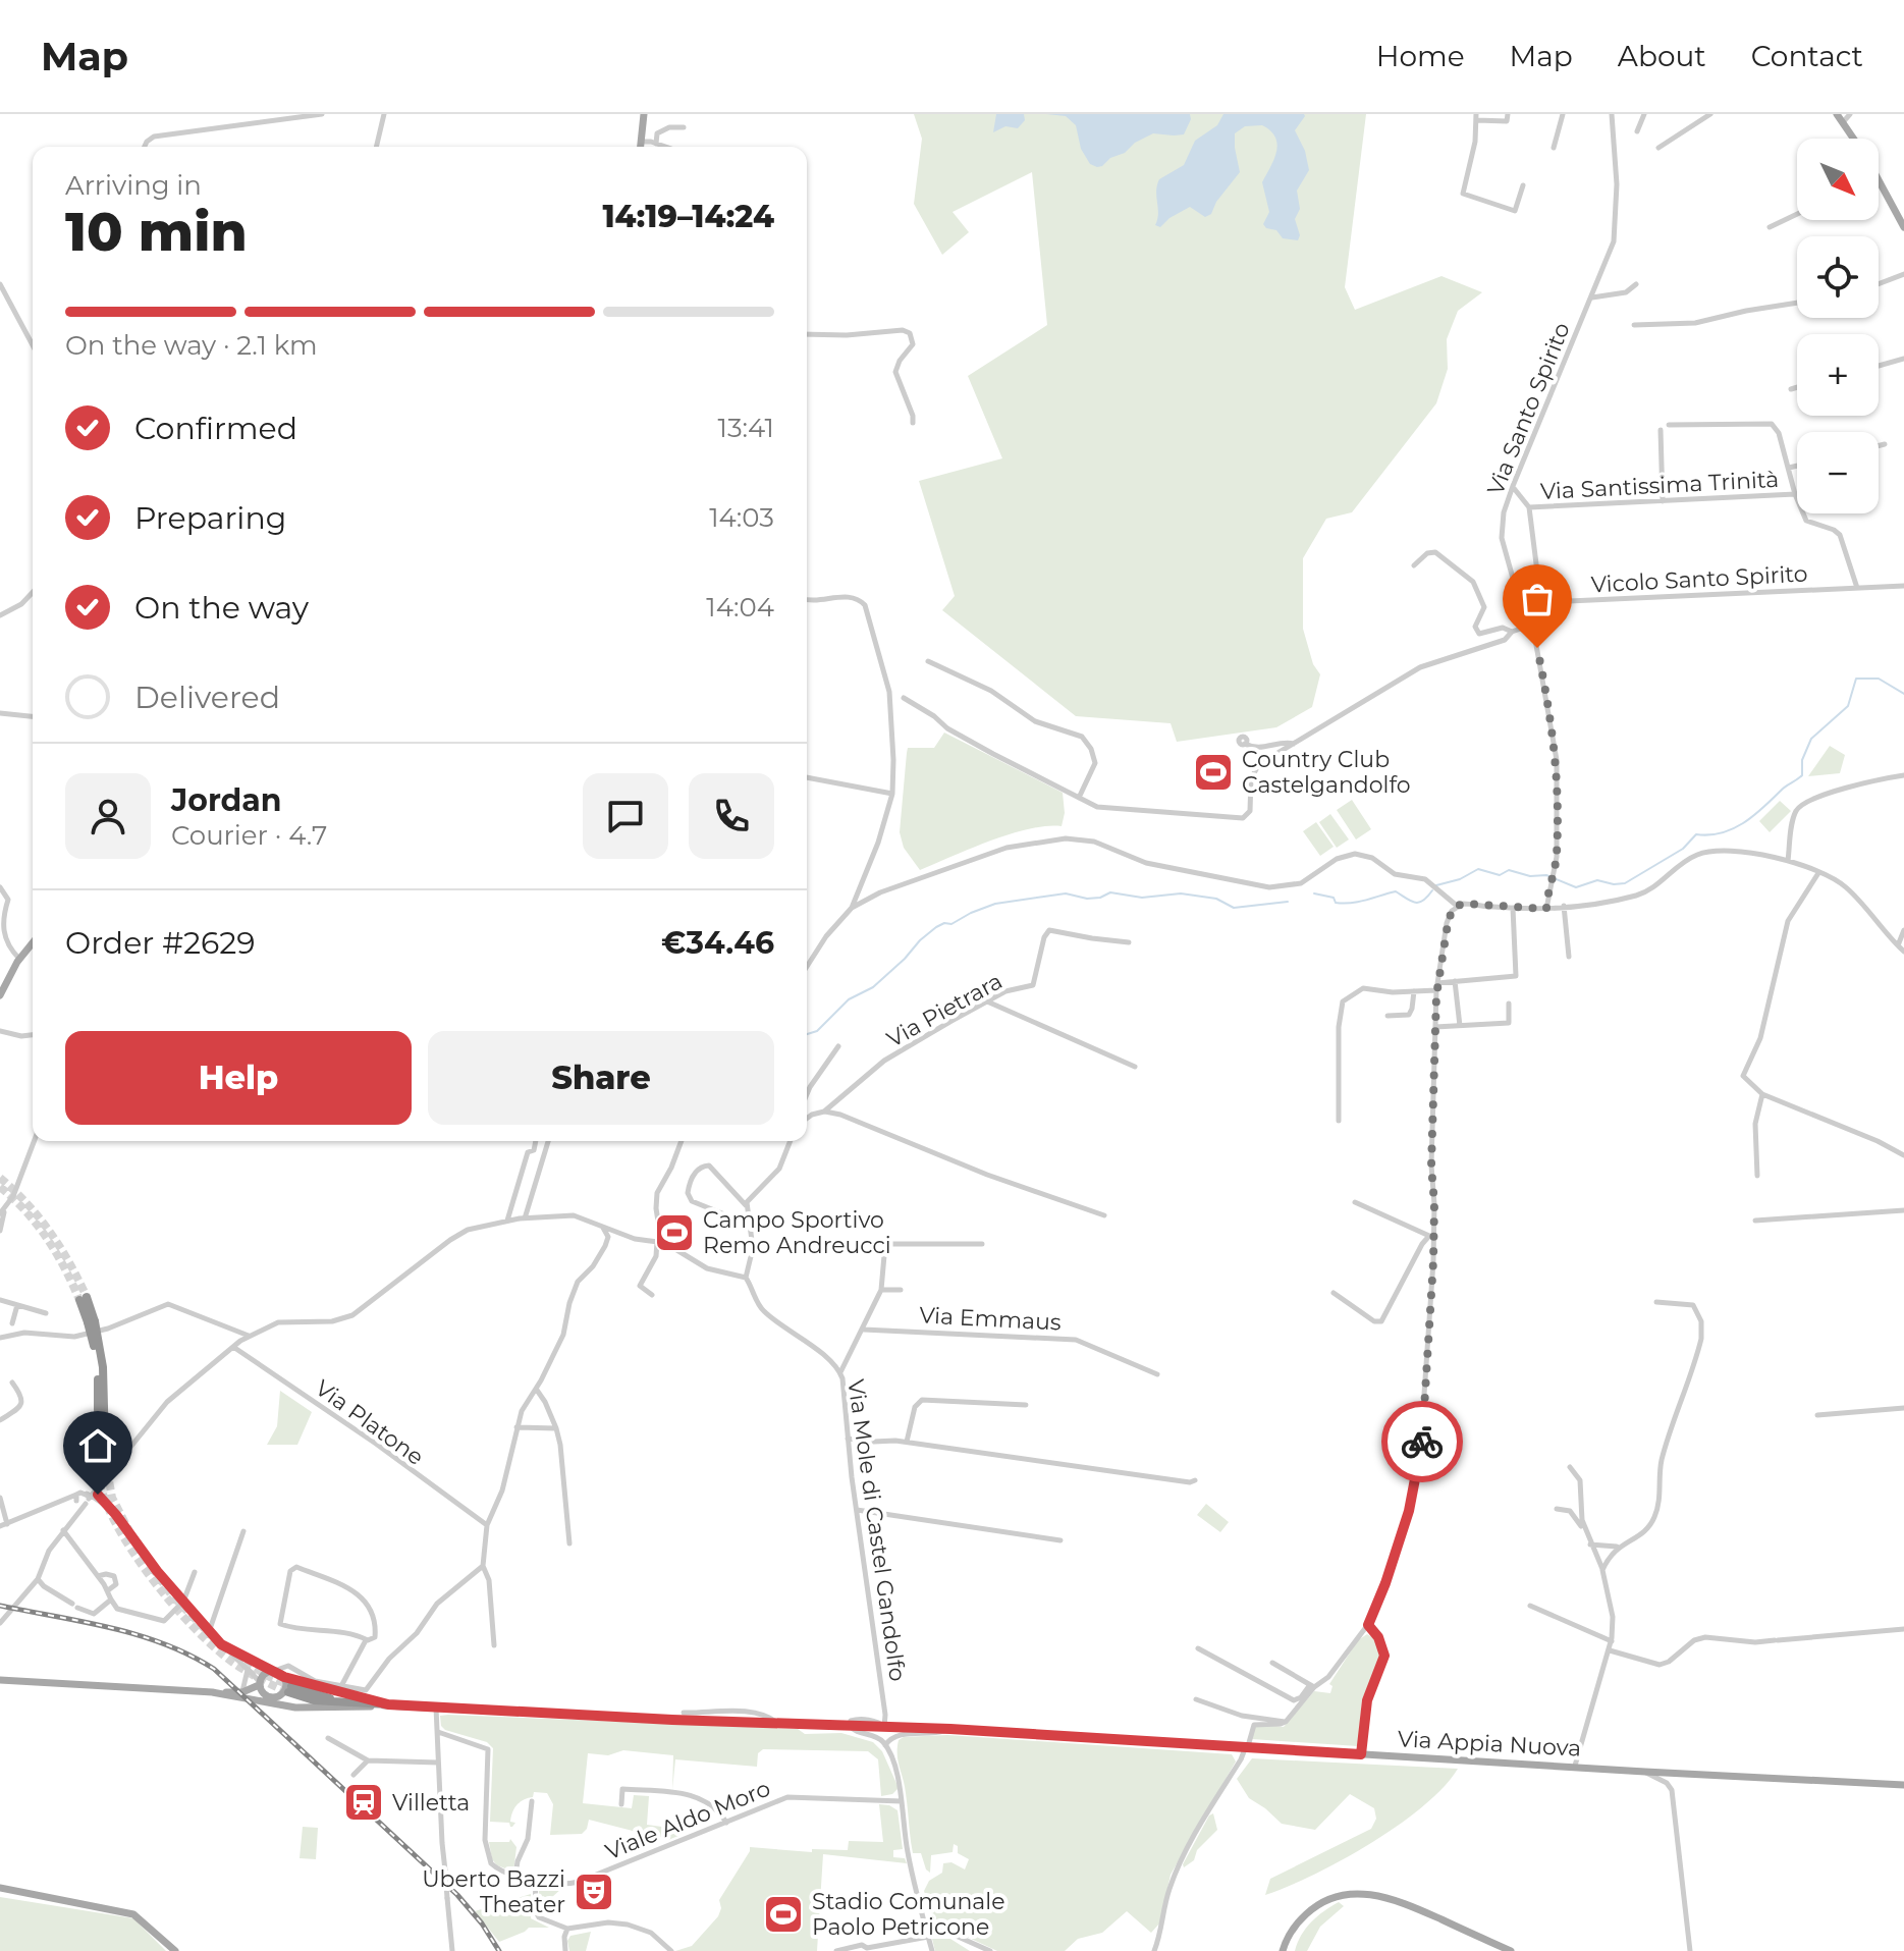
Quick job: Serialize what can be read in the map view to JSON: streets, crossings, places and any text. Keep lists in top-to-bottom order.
{
  "streets": {
    "main road": ["Via Appia Nuova"],
    "street": [
      "Via Santo Spirito",
      "Via Santissima Trinità",
      "Vicolo Santo Spirito",
      "Via Pietrara",
      "Via Emmaus",
      "Via Platone",
      "Via Mole di Castel Gandolfo",
      "Viale Aldo Moro"
    ]
  },
  "crossings": [
    ["Via Santo Spirito", "Via Santissima Trinità"],
    ["Via Santissima Trinità", "Vicolo Santo Spirito"],
    ["Via Mole di Castel Gandolfo", "Via Appia Nuova"]
  ],
  "places": {
    "sports": ["Country Club Castelgandolfo", "Campo Sportivo Remo Andreucci", "Stadio Comunale Paolo Petricone"],
    "station": ["Villetta"],
    "theatre": ["Uberto Bazzi Theater"]
  },
  "north": "bottom right",
  "page": {
    "header": "Map",
    "nav": [
      "Home",
      "Map",
      "About",
      "Contact"
    ],
    "map_buttons": ["+", "−"],
    "heading": ["10 min", "Arriving in", "14:19–14:24"],
    "panel": [
      "Jordan",
      "Courier · 4.7",
      "Order #2629",
      "€34.46"
    ],
    "bar": "On the way · 2.1 km",
    "list": [
      ["Confirmed", "13:41"],
      ["Preparing", "14:03"],
      ["On the way", "14:04"],
      "Delivered"
    ],
    "buttons": ["Help", "Share"]
  }
}
